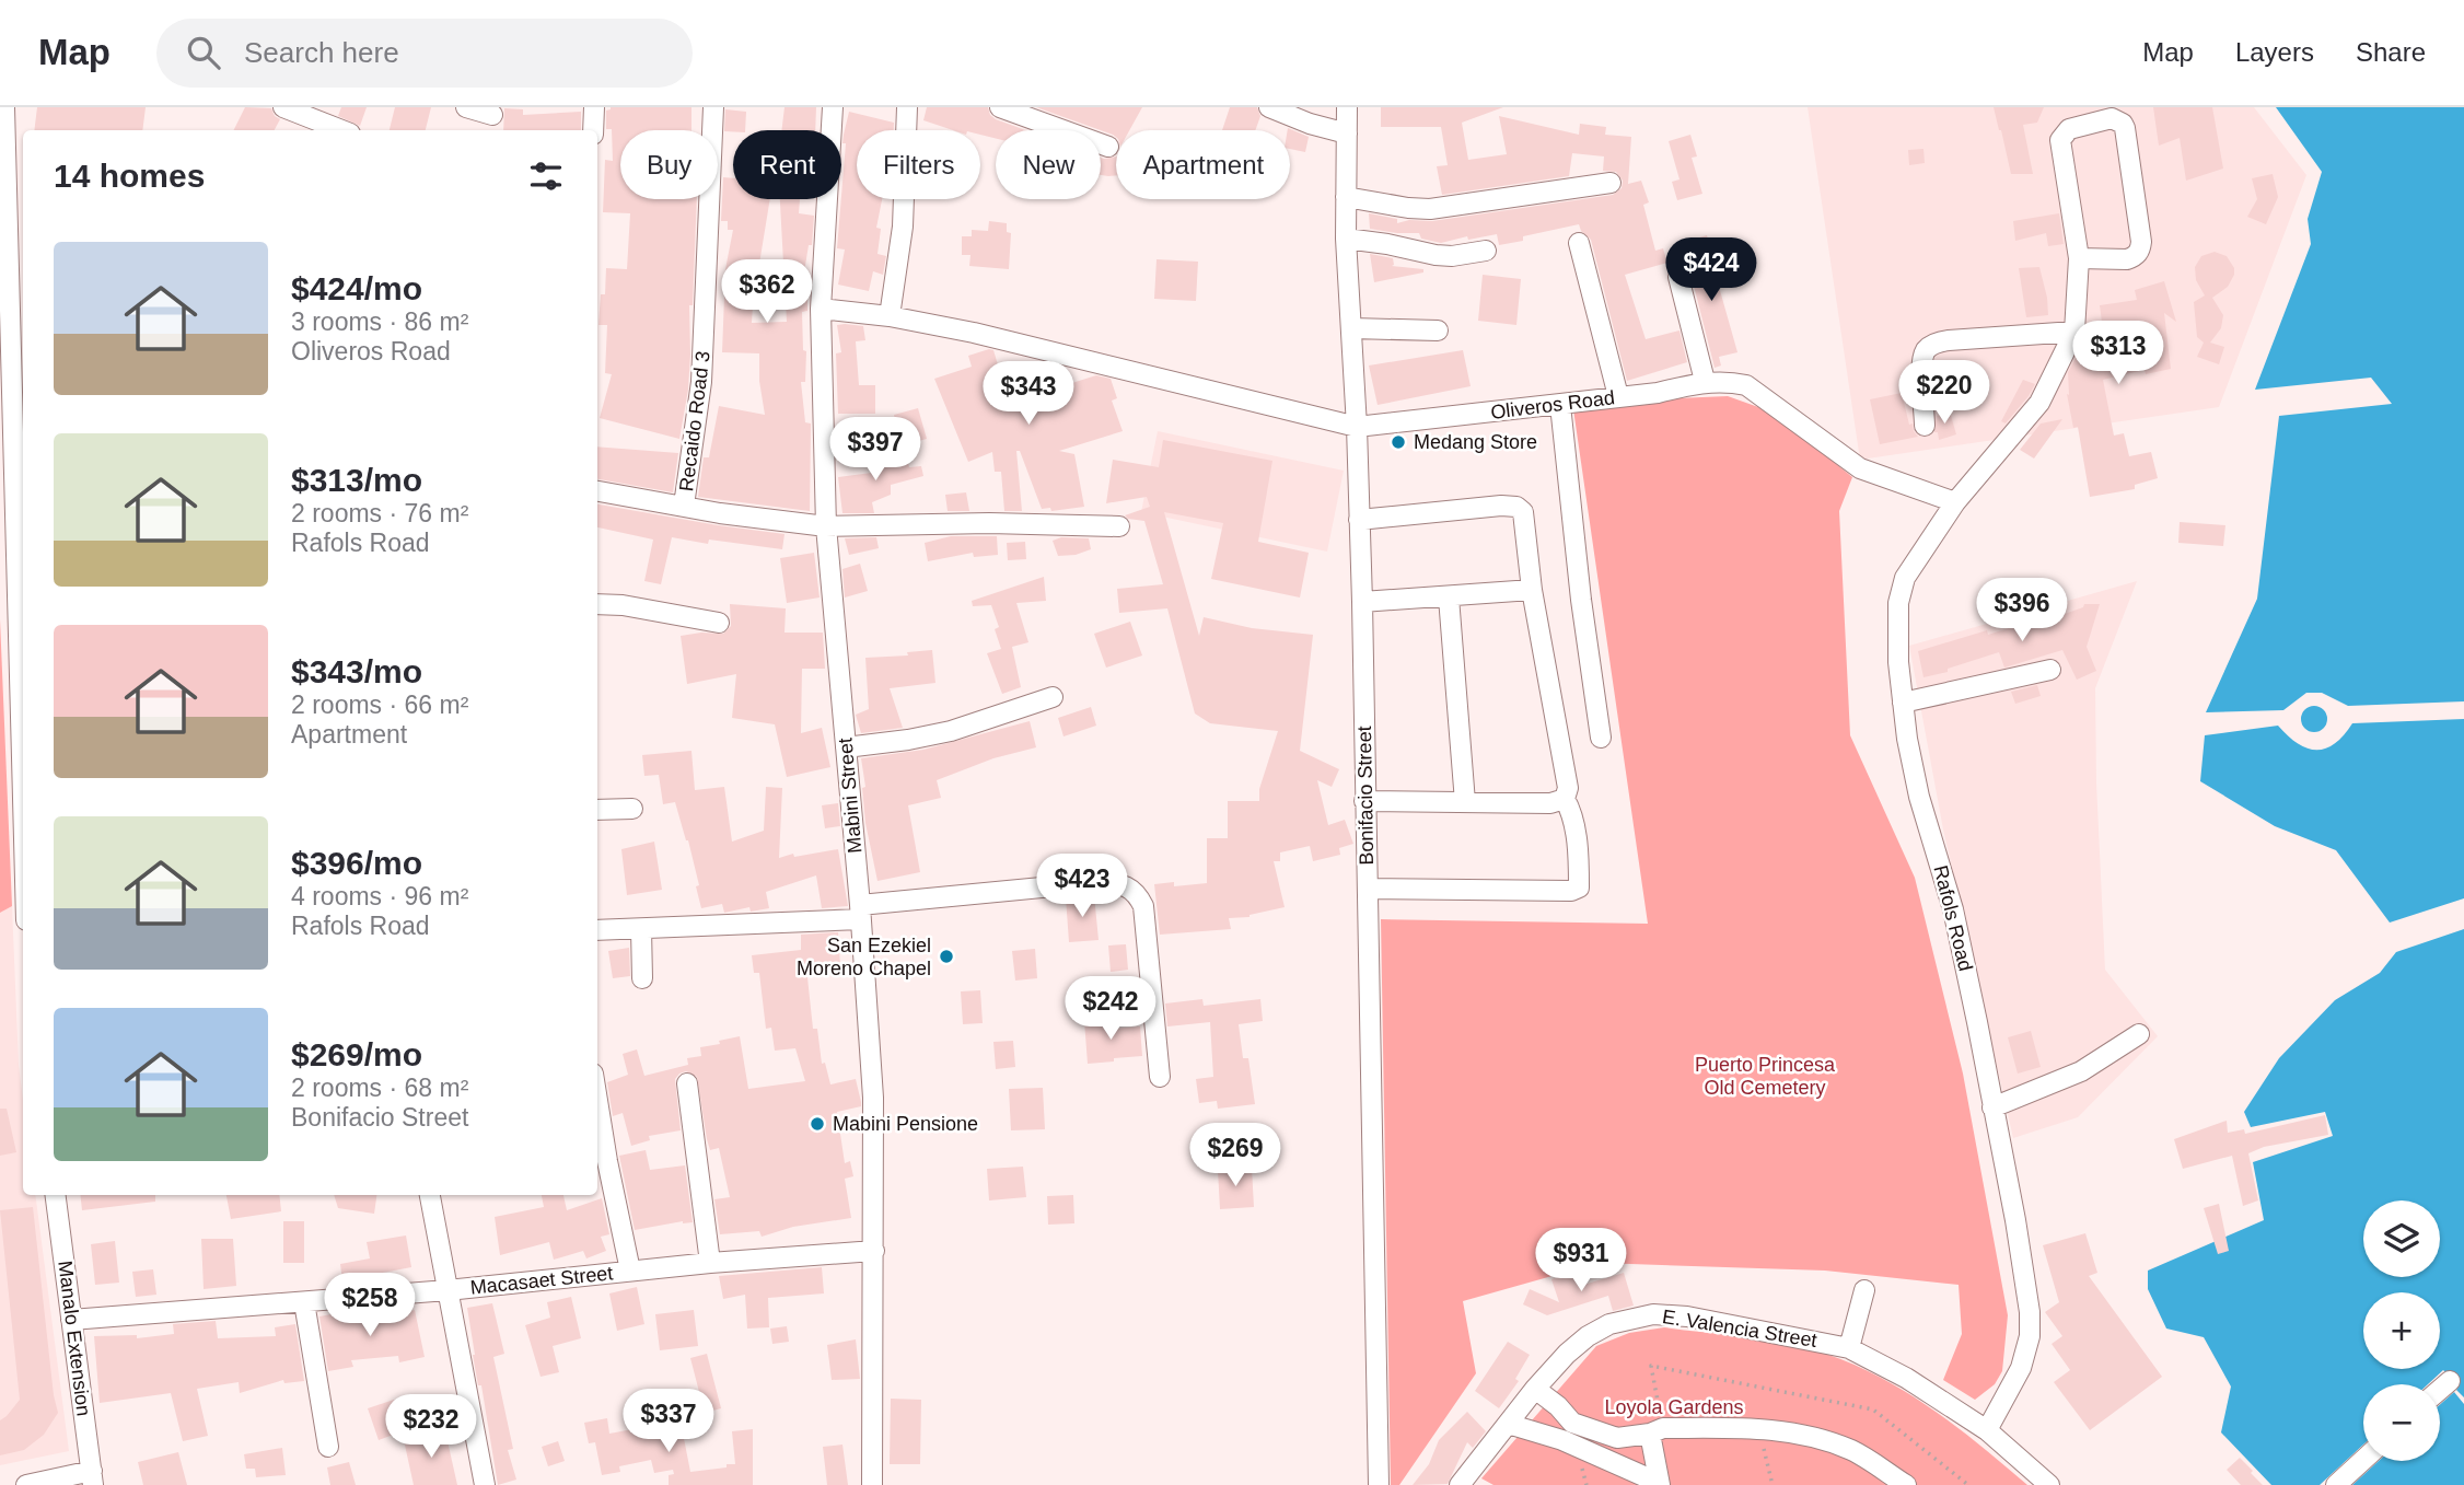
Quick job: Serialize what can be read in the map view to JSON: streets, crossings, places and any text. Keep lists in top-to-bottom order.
{
  "streets": {
    "street": [
      "Oliveros Road",
      "Recaido Road 3",
      "Mabini Street",
      "Bonifacio Street",
      "Rafols Road",
      "Macasaet Street",
      "E. Valencia Street",
      "Manalo Extension"
    ]
  },
  "crossings": [
    ["Oliveros Road", "Mabini Street"],
    ["Oliveros Road", "Bonifacio Street"],
    ["Oliveros Road", "Rafols Road"],
    ["Mabini Street", "Macasaet Street"],
    ["Rafols Road", "E. Valencia Street"],
    ["Macasaet Street", "Manalo Extension"]
  ],
  "parks": ["Puerto Princesa Old Cemetery", "Loyola Gardens"],
  "places": ["Medang Store", "San Ezekiel Moreno Chapel", "Mabini Pensione"],
  "page": {
    "header": "Map",
    "search": "Search here",
    "nav": ["Map", "Layers", "Share"],
    "chip": [
      "Buy",
      "Rent",
      "Filters",
      "New",
      "Apartment"
    ],
    "heading": "14 homes",
    "list": [
      {
        "name": "$424/mo",
        "note": "3 rooms · 86 m² · Oliveros Road"
      },
      {
        "name": "$313/mo",
        "note": "2 rooms · 76 m² · Rafols Road"
      },
      {
        "name": "$343/mo",
        "note": "2 rooms · 66 m² · Apartment"
      },
      {
        "name": "$396/mo",
        "note": "4 rooms · 96 m² · Rafols Road"
      },
      {
        "name": "$269/mo",
        "note": "2 rooms · 68 m² · Bonifacio Street"
      }
    ],
    "price": [
      "$424",
      "$362",
      "$313",
      "$220",
      "$343",
      "$397",
      "$396",
      "$423",
      "$242",
      "$269",
      "$931",
      "$258",
      "$337",
      "$232"
    ],
    "map_buttons": ["+", "−"]
  }
}
